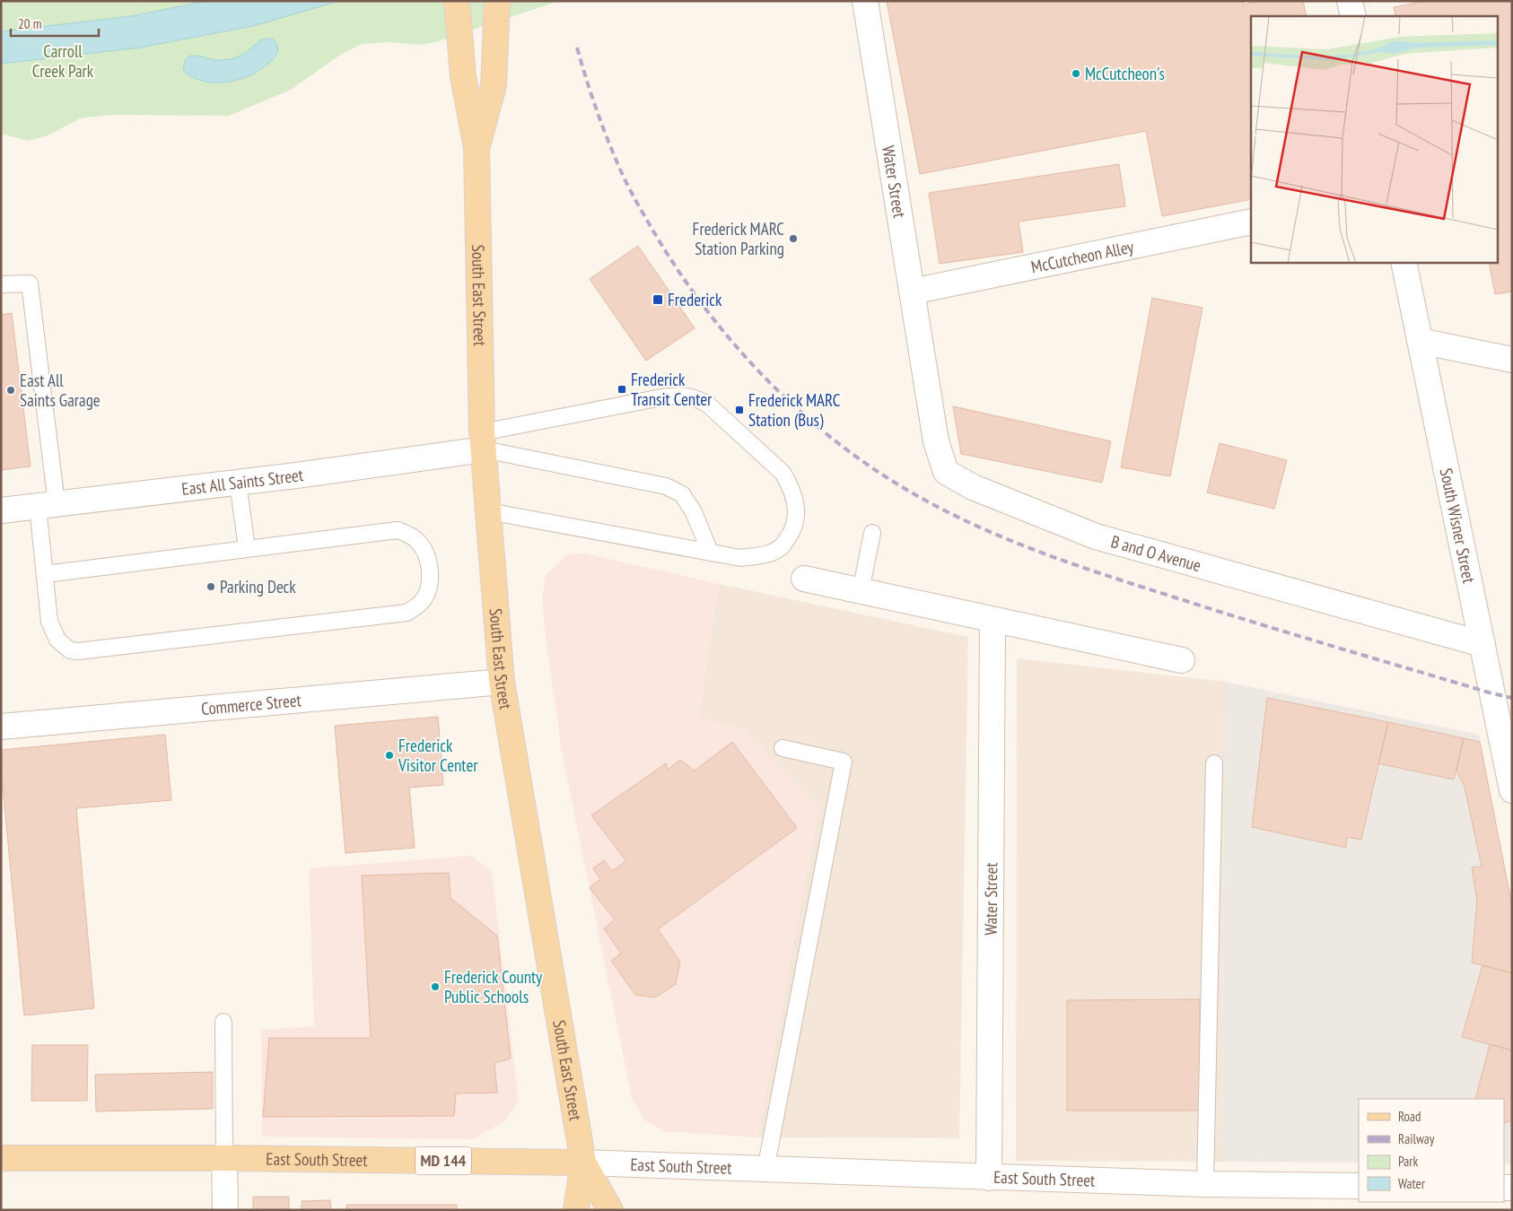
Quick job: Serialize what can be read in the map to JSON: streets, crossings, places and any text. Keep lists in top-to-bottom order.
{
  "streets": {
    "main road": ["South East Street", "East South Street", "MD 144"],
    "street": [
      "Water Street",
      "McCutcheon Alley",
      "East All Saints Street",
      "South Wisner Street",
      "B and O Avenue",
      "Commerce Street"
    ]
  },
  "crossings": [
    ["Water Street", "McCutcheon Alley"],
    ["Water Street", "B and O Avenue"],
    ["Water Street", "East South Street"],
    ["South East Street", "East All Saints Street"],
    ["South East Street", "Commerce Street"],
    ["South East Street", "East South Street"],
    ["South Wisner Street", "B and O Avenue"]
  ],
  "parks": ["Carroll Creek Park"],
  "places": {
    "other": [
      "McCutcheon's",
      "Frederick MARC Station Parking",
      "East All Saints Garage",
      "Parking Deck",
      "Frederick Visitor Center",
      "Frederick County Public Schools"
    ],
    "transit": ["Frederick", "Frederick Transit Center", "Frederick MARC Station (Bus)"]
  },
  "legend": [
    "Road",
    "Railway",
    "Park",
    "Water"
  ],
  "scale_bar": "20 m"
}
